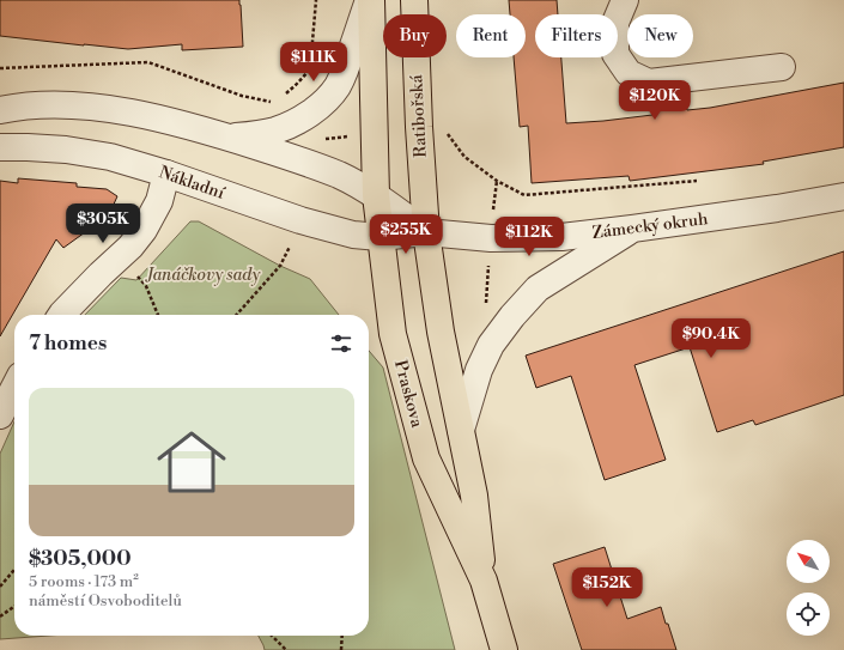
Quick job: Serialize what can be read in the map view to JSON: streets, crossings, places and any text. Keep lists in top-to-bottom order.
{
  "streets": {
    "main road": ["Ratibořská", "Praskova"],
    "street": ["Nákladní", "Zámecký okruh"]
  },
  "crossings": [
    ["Ratibořská", "Nákladní"],
    ["Ratibořská", "Zámecký okruh"],
    ["Ratibořská", "Praskova"],
    ["Nákladní", "Zámecký okruh"],
    ["Nákladní", "Praskova"],
    ["Zámecký okruh", "Praskova"]
  ],
  "parks": ["Janáčkovy sady"],
  "north": "top left",
  "page": {
    "chip": [
      "Buy",
      "Rent",
      "Filters",
      "New"
    ],
    "price": [
      "$111K",
      "$120K",
      "$305K",
      "$255K",
      "$112K",
      "$90.4K",
      "$152K"
    ],
    "heading": "7 homes",
    "list": [
      {
        "name": "$305,000",
        "note": "5 rooms · 173 m² · náměstí Osvoboditelů"
      }
    ]
  }
}
